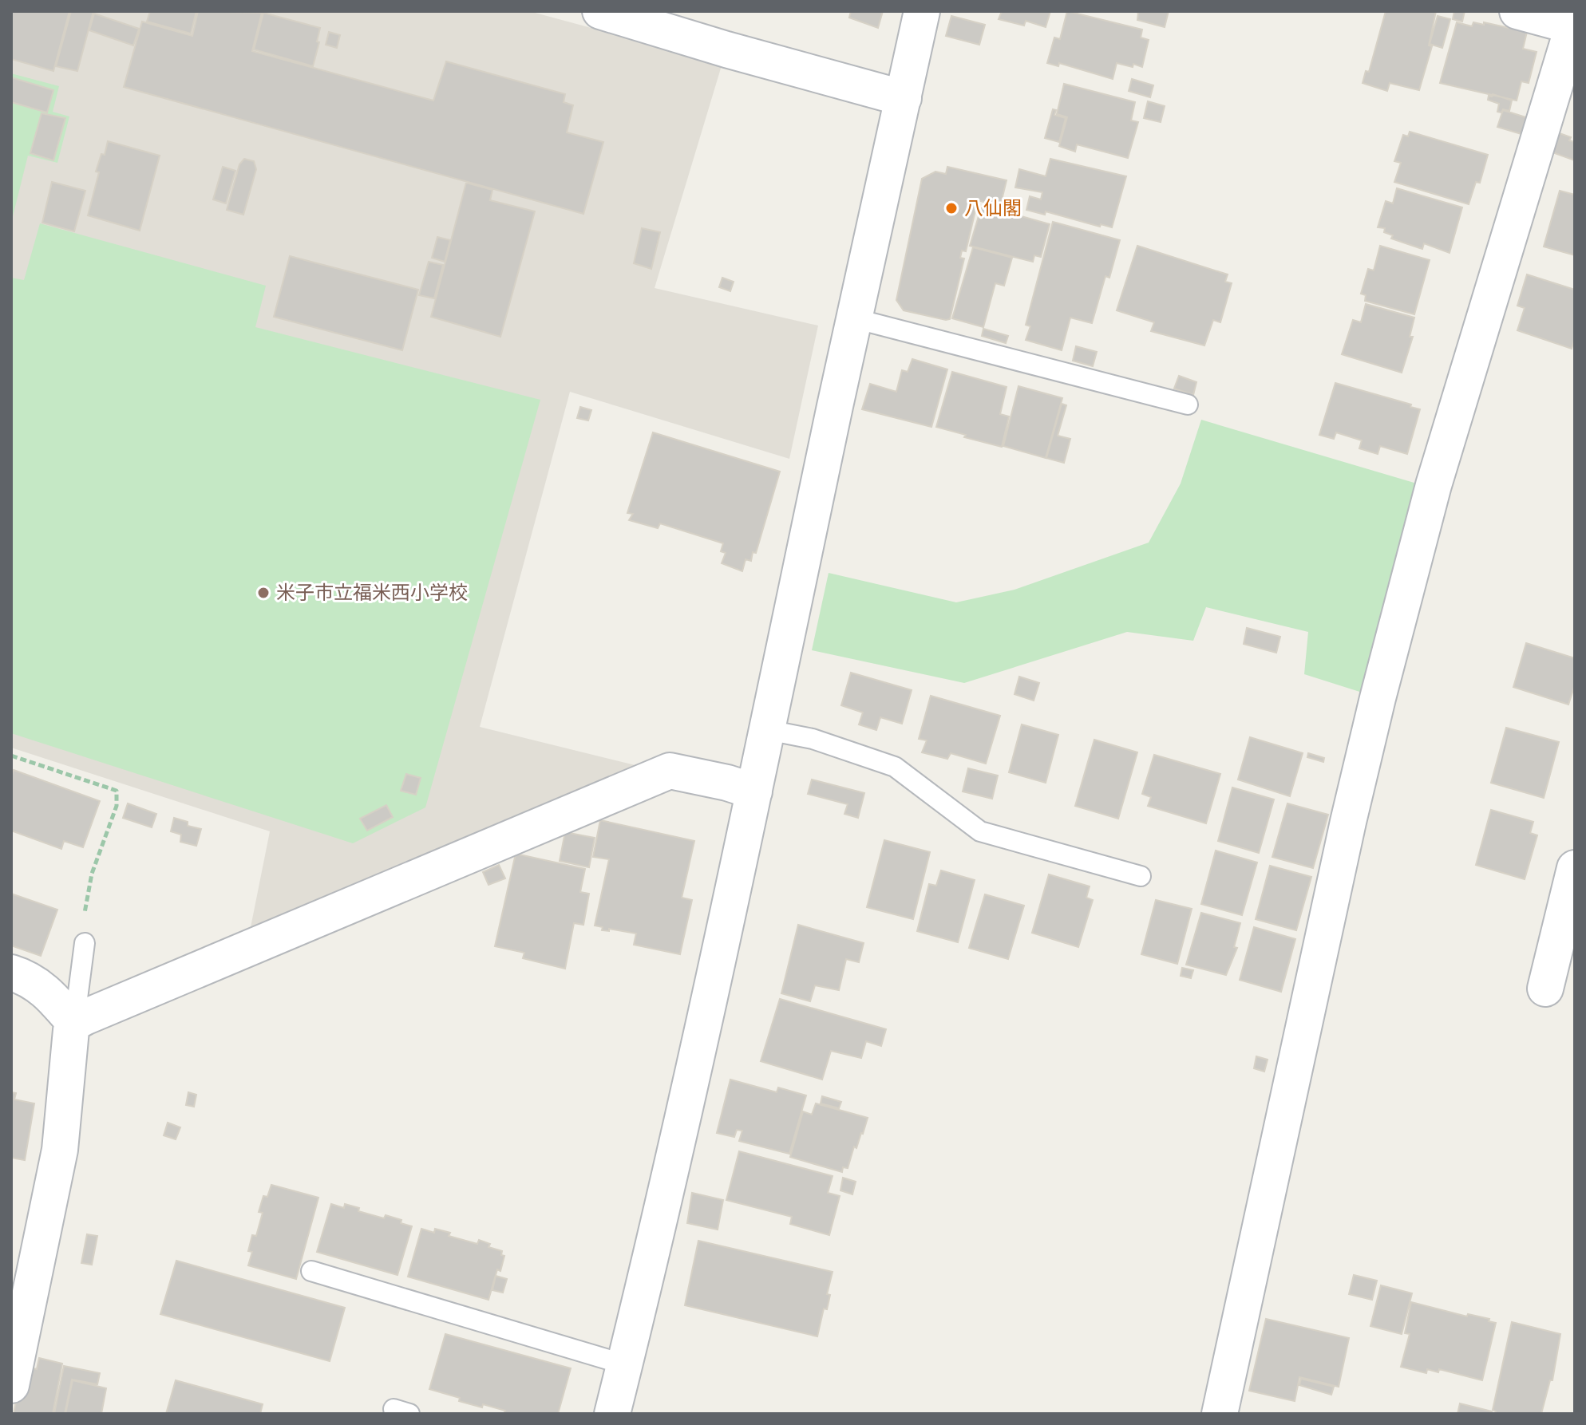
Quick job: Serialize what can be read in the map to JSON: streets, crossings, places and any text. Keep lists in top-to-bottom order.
{
  "places": ["八仙閣", "米子市立福米西小学校"]
}
